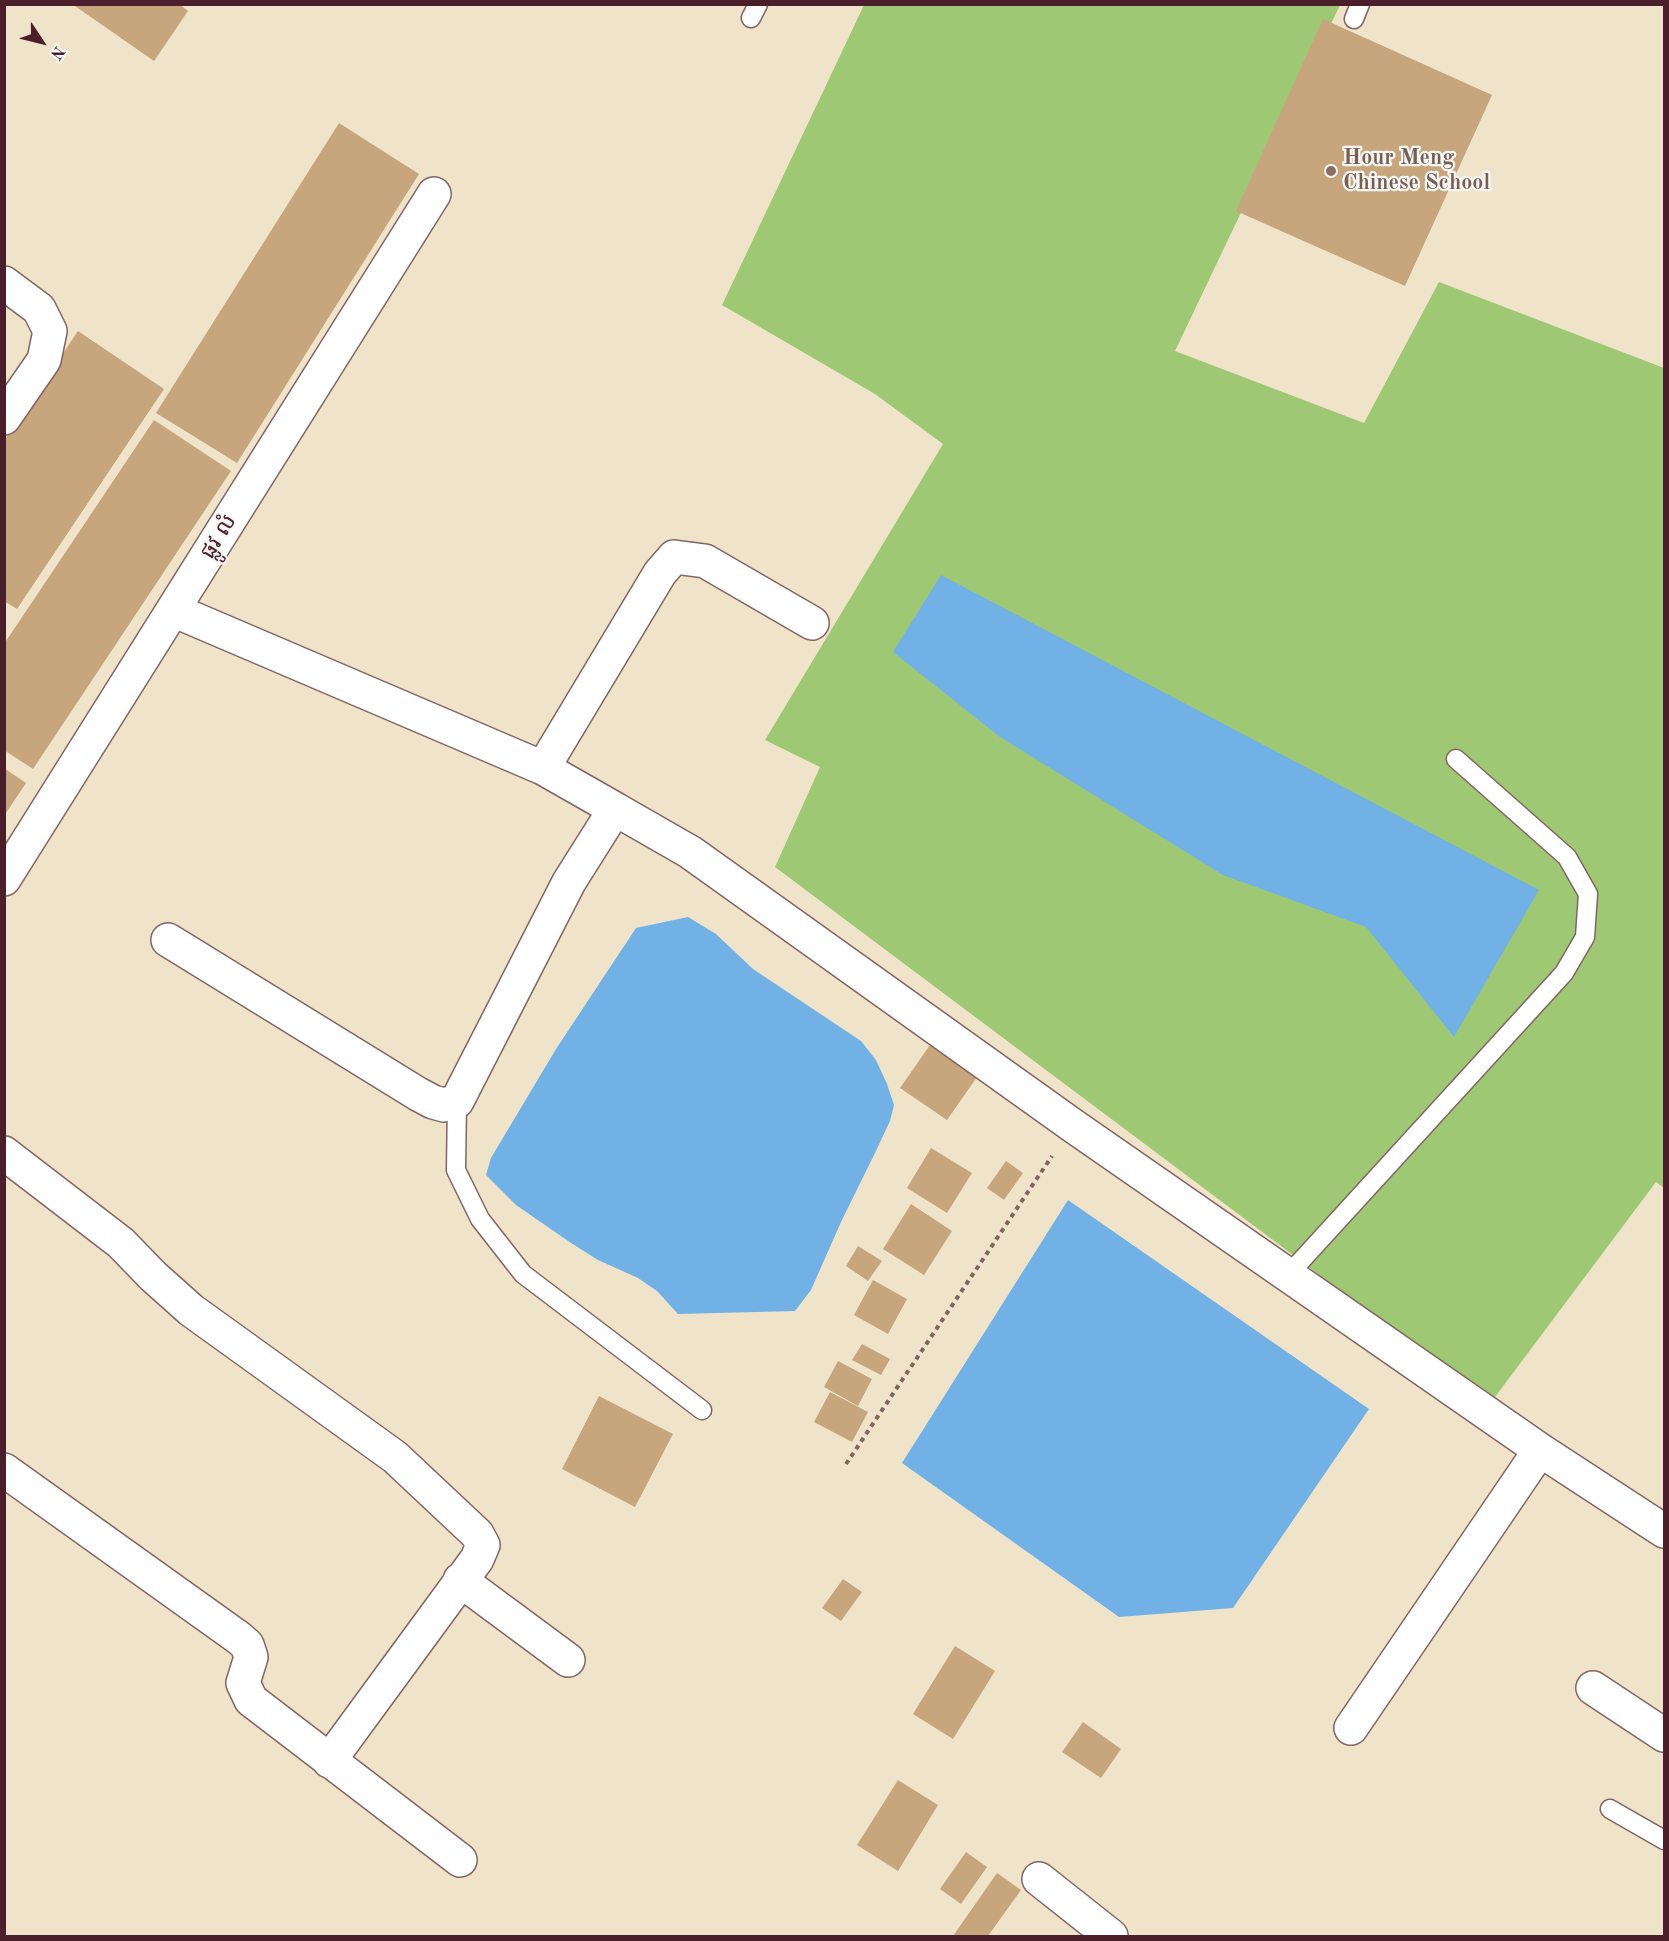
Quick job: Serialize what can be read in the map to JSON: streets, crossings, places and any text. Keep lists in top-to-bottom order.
{
  "streets": {
    "street": ["ផ្លូវ លំ"]
  },
  "places": ["Hour Meng Chinese School"],
  "north": "bottom right"
}
